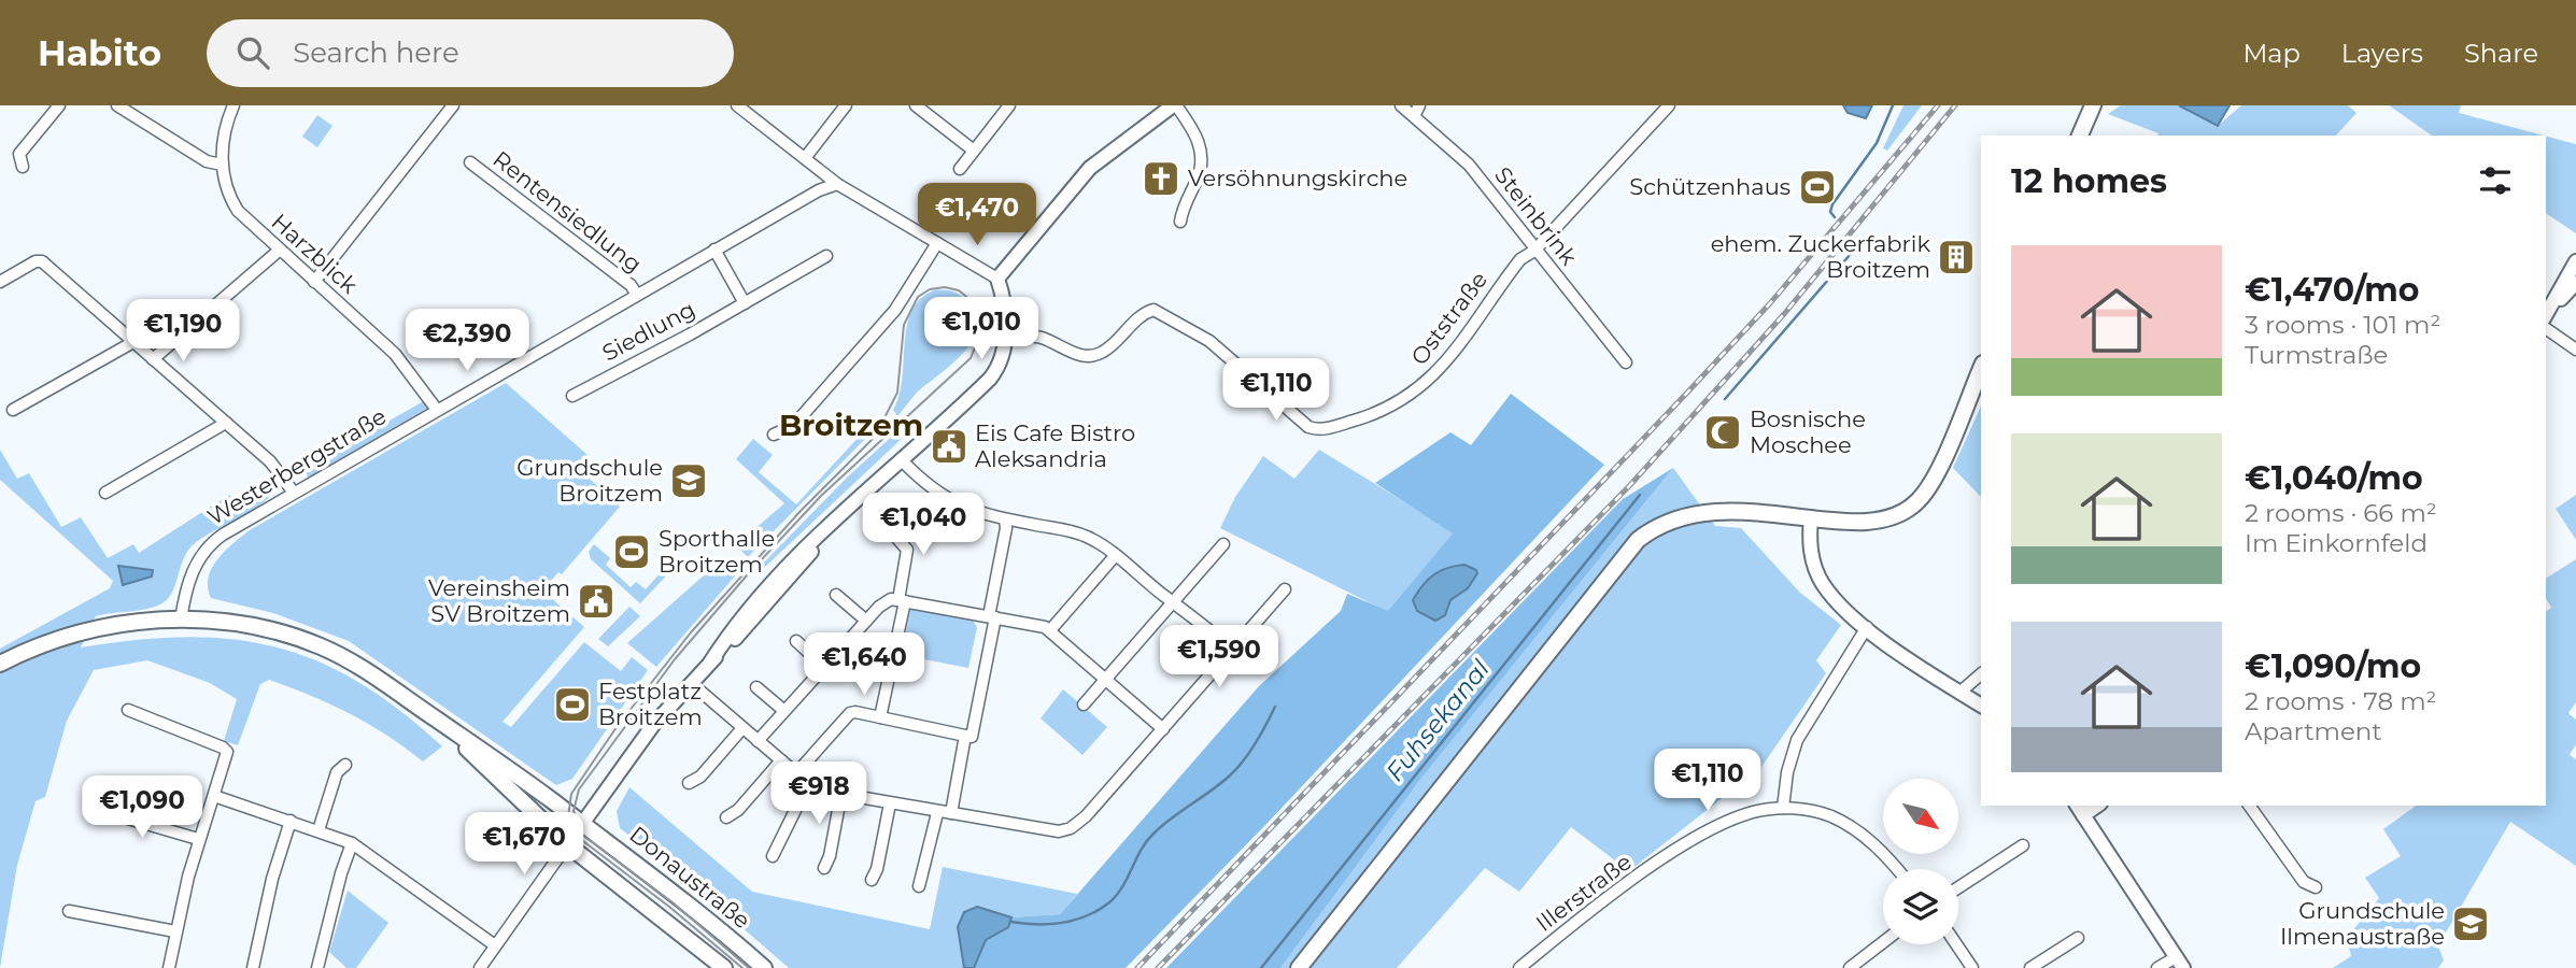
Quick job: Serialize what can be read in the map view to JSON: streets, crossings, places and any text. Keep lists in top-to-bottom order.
{
  "streets": {
    "main road": ["Donaustraße"],
    "street": [
      "Rentensiedlung",
      "Steinbrink",
      "Harzblick",
      "Oststraße",
      "Siedlung",
      "Westerbergstraße",
      "Illerstraße"
    ]
  },
  "crossings": [
    ["Rentensiedlung", "Westerbergstraße"],
    ["Steinbrink", "Oststraße"],
    ["Harzblick", "Westerbergstraße"],
    ["Westerbergstraße", "Donaustraße"]
  ],
  "districts": ["Broitzem"],
  "water": ["Fuhsekanal"],
  "places": {
    "church": ["Versöhnungskirche"],
    "sports": ["Schützenhaus", "Sporthalle Broitzem", "Festplatz Broitzem"],
    "building": ["ehem. Zuckerfabrik Broitzem"],
    "mosque": ["Bosnische Moschee"],
    "public building": ["Eis Cafe Bistro Aleksandria", "Vereinsheim SV Broitzem"],
    "school or university": ["Grundschule Broitzem", "Grundschule Ilmenaustraße"]
  },
  "north": "bottom right",
  "page": {
    "header": "Habito",
    "search": "Search here",
    "nav": ["Map", "Layers", "Share"],
    "heading": "12 homes",
    "price": [
      "€1,470",
      "€1,010",
      "€1,190",
      "€2,390",
      "€1,110",
      "€1,040",
      "€1,590",
      "€1,640",
      "€1,110",
      "€918",
      "€1,090",
      "€1,670"
    ],
    "list": [
      {
        "name": "€1,470/mo",
        "note": "3 rooms · 101 m² · Turmstraße"
      },
      {
        "name": "€1,040/mo",
        "note": "2 rooms · 66 m² · Im Einkornfeld"
      },
      {
        "name": "€1,090/mo",
        "note": "2 rooms · 78 m² · Apartment"
      }
    ]
  }
}
